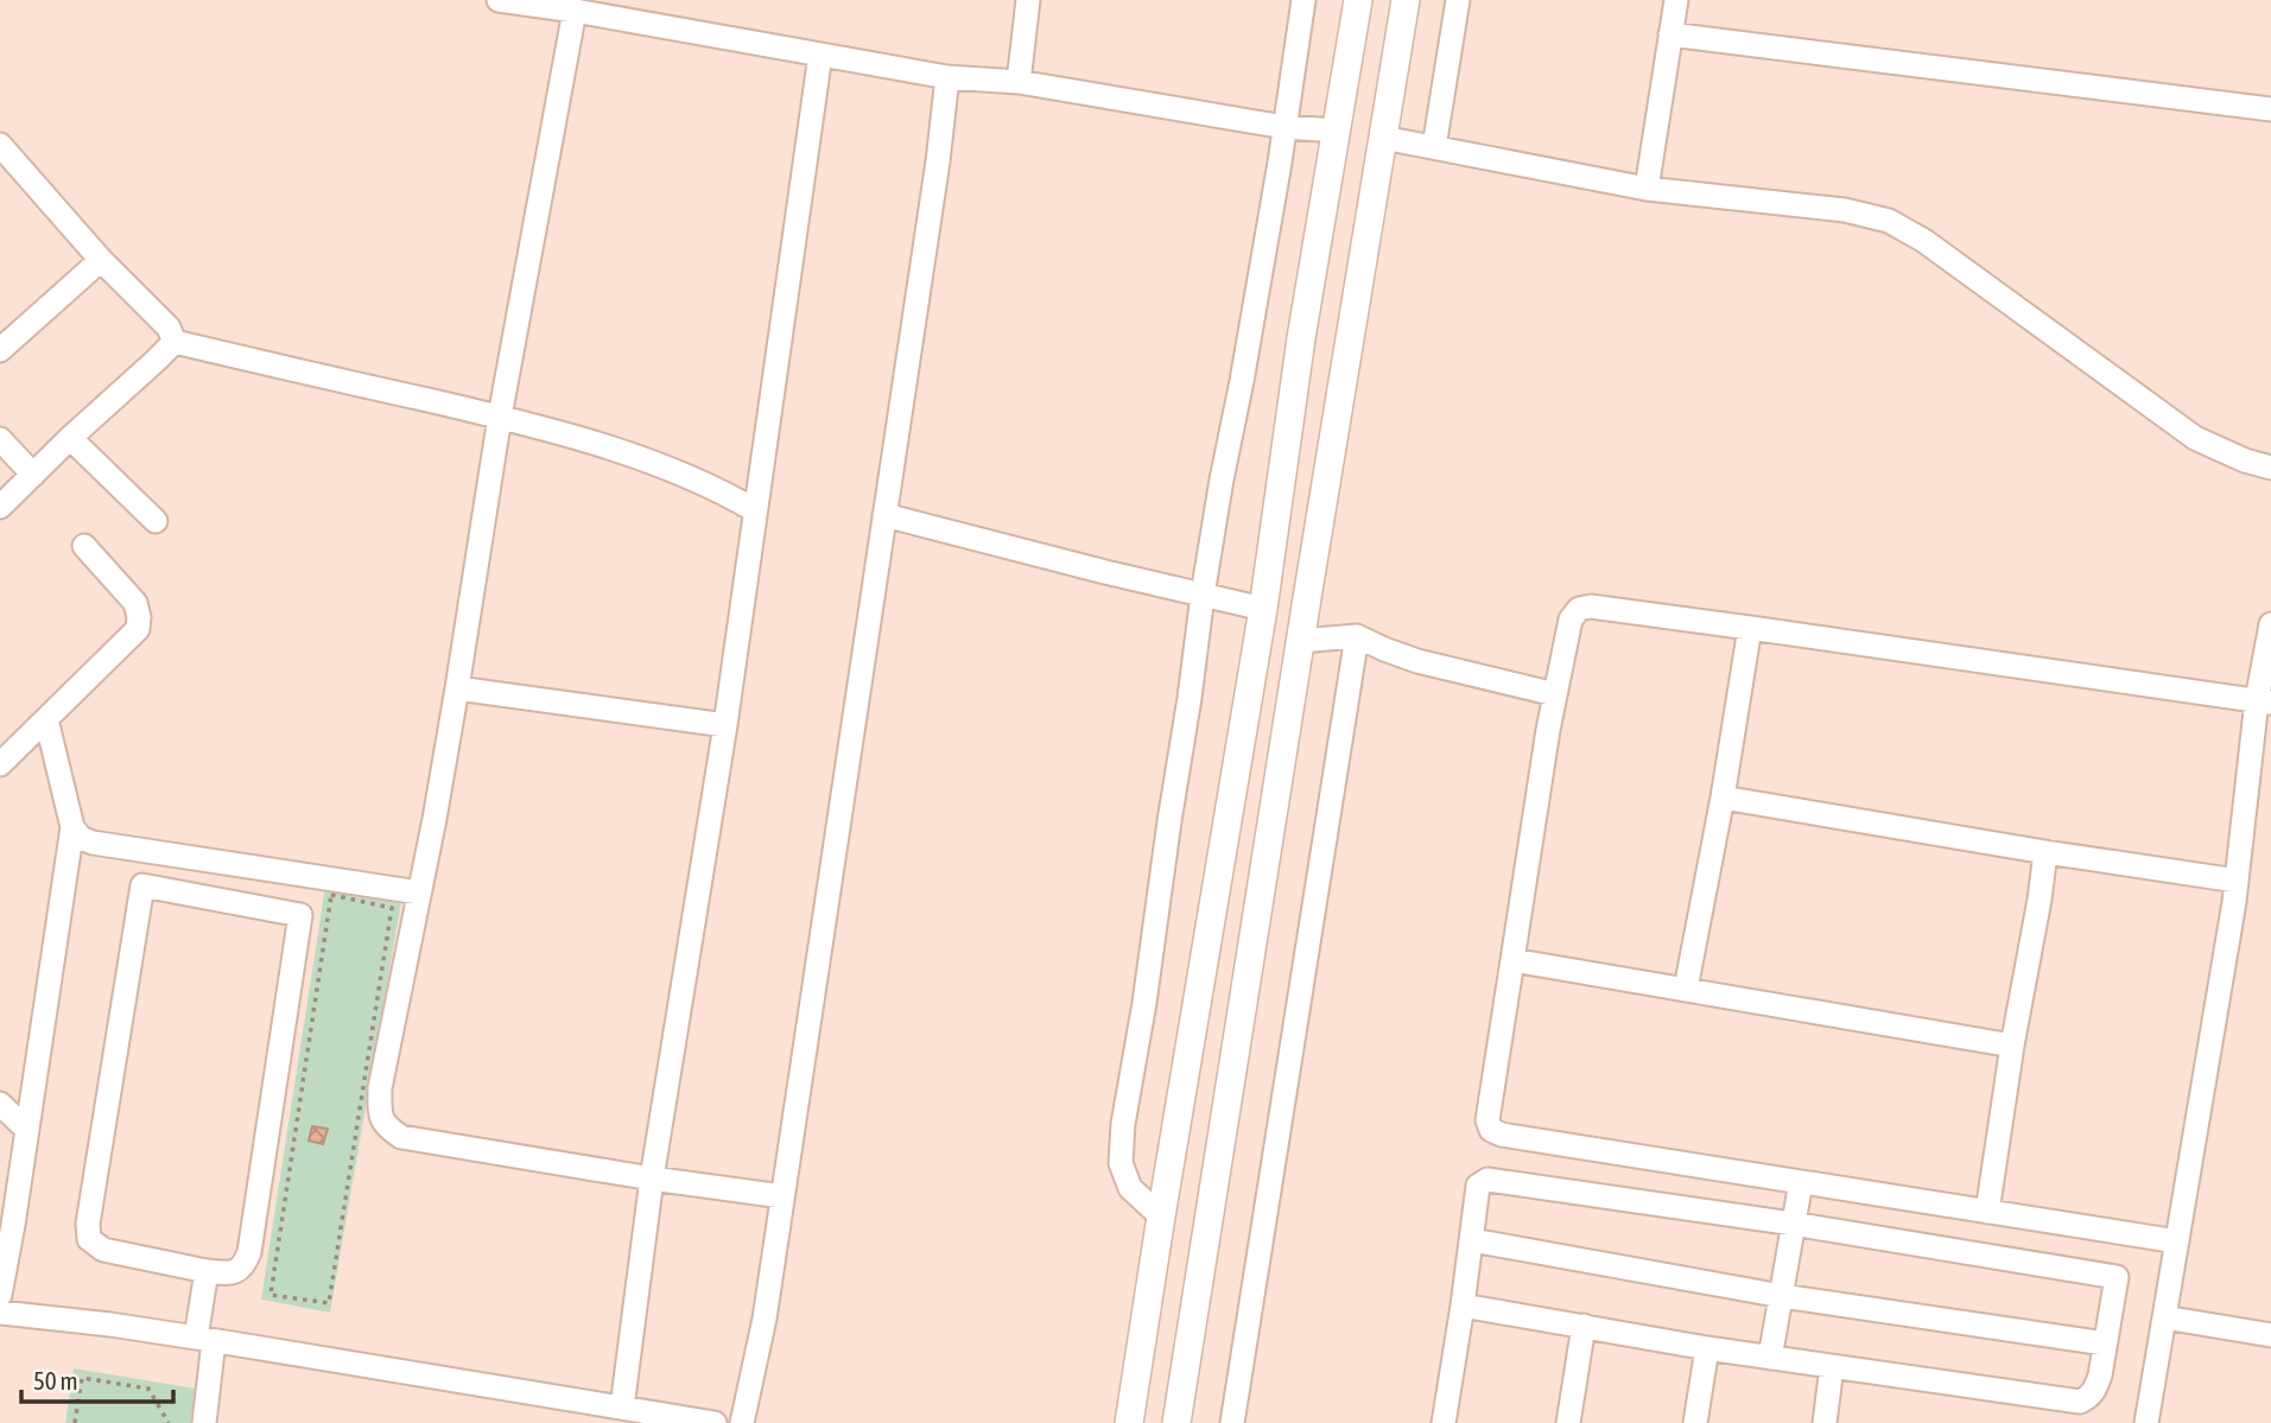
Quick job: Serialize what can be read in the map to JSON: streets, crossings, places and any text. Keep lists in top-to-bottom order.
{
  "scale_bar": "50 m"
}
